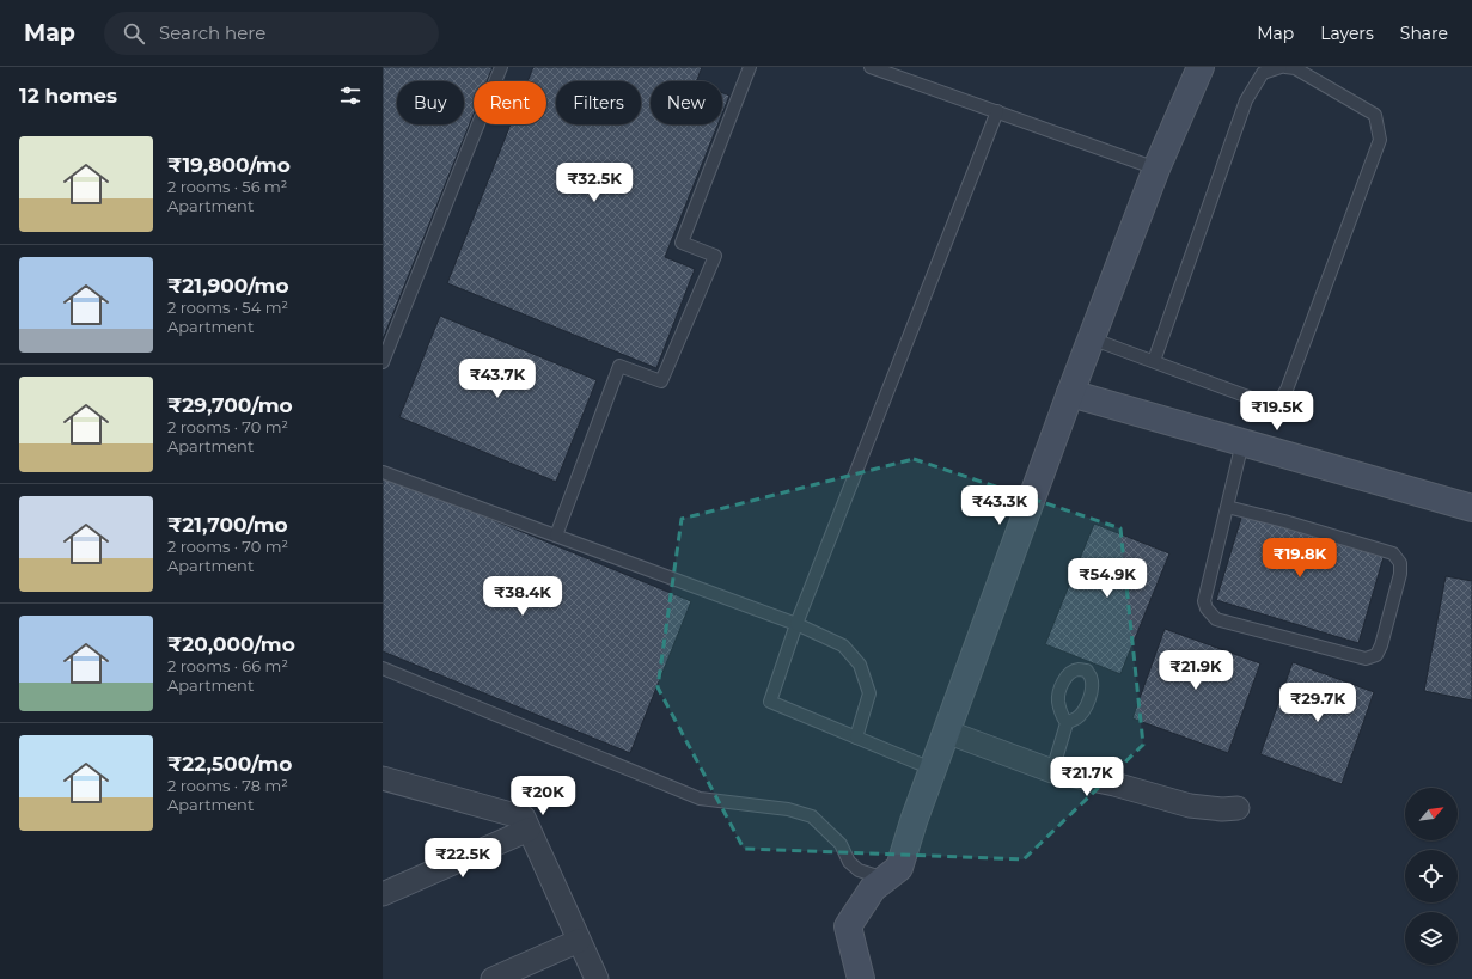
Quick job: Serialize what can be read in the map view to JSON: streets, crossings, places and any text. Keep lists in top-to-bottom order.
{
  "north": "top right",
  "page": {
    "header": "Map",
    "search": "Search here",
    "nav": ["Map", "Layers", "Share"],
    "heading": "12 homes",
    "chip": [
      "Buy",
      "Rent",
      "Filters",
      "New"
    ],
    "list": [
      {
        "name": "₹19,800/mo",
        "note": "2 rooms · 56 m² · Apartment"
      },
      {
        "name": "₹21,900/mo",
        "note": "2 rooms · 54 m² · Apartment"
      },
      {
        "name": "₹29,700/mo",
        "note": "2 rooms · 70 m² · Apartment"
      },
      {
        "name": "₹21,700/mo",
        "note": "2 rooms · 70 m² · Apartment"
      },
      {
        "name": "₹20,000/mo",
        "note": "2 rooms · 66 m² · Apartment"
      },
      {
        "name": "₹22,500/mo",
        "note": "2 rooms · 78 m² · Apartment"
      }
    ],
    "price": [
      "₹32.5K",
      "₹43.7K",
      "₹19.5K",
      "₹43.3K",
      "₹19.8K",
      "₹54.9K",
      "₹38.4K",
      "₹21.9K",
      "₹29.7K",
      "₹21.7K",
      "₹20K",
      "₹22.5K"
    ]
  }
}
